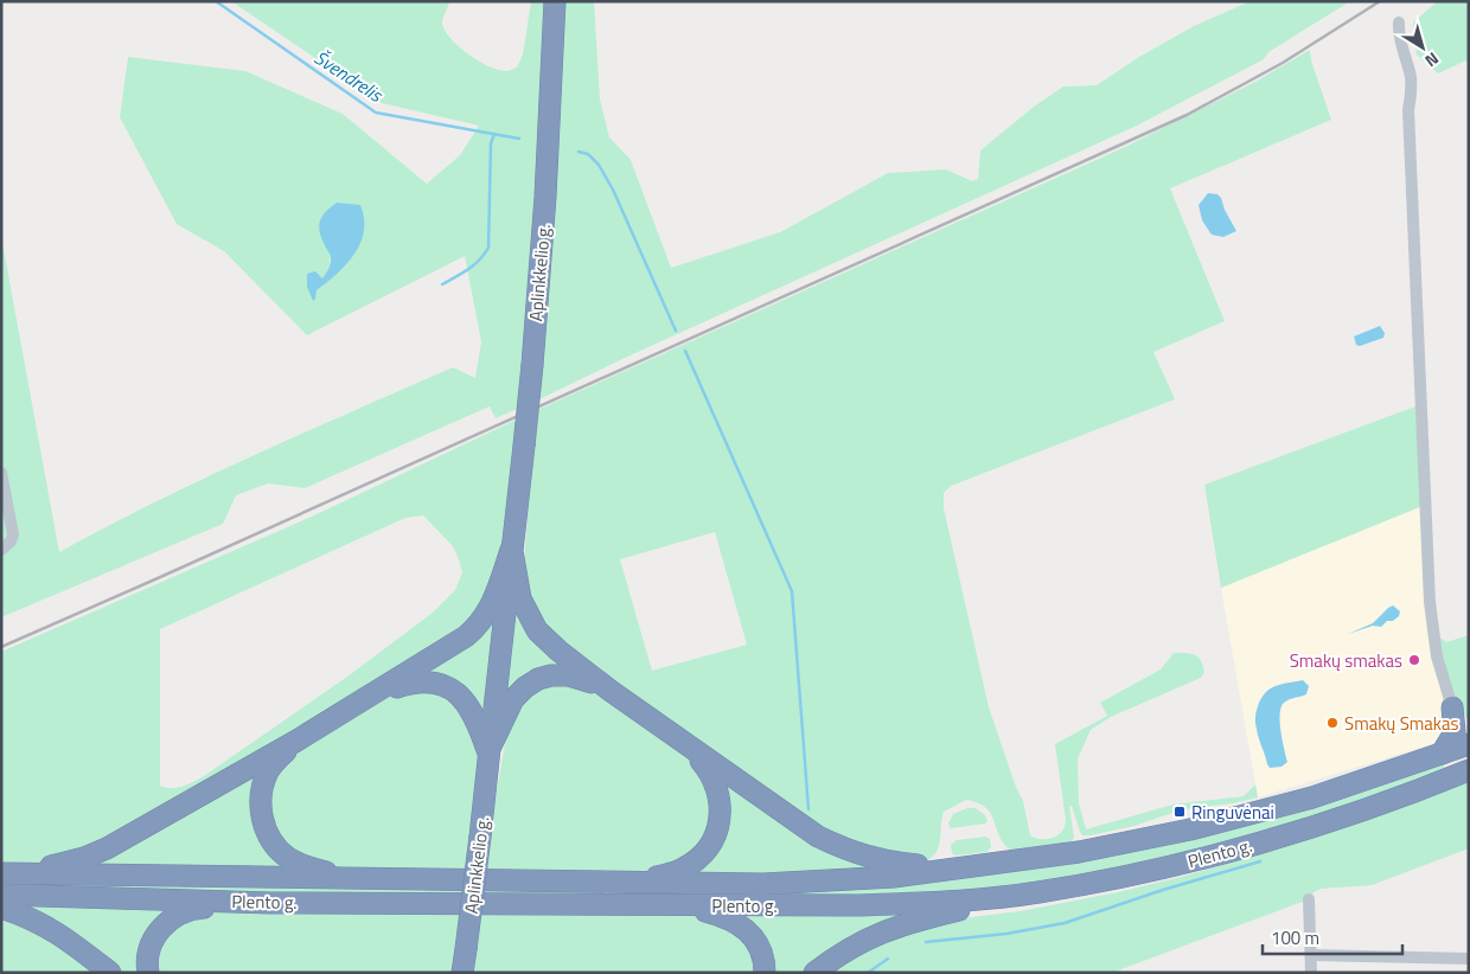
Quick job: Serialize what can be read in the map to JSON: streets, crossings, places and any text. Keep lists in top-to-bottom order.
{
  "streets": {
    "highway": ["Aplinkkelio g.", "Plento g."]
  },
  "water": ["Švendrelis"],
  "places": {
    "other": ["Smakų smakas", "Smakų Smakas"],
    "transit": ["Ringuvėnai"]
  },
  "scale_bar": "100 m",
  "north": "bottom right"
}
